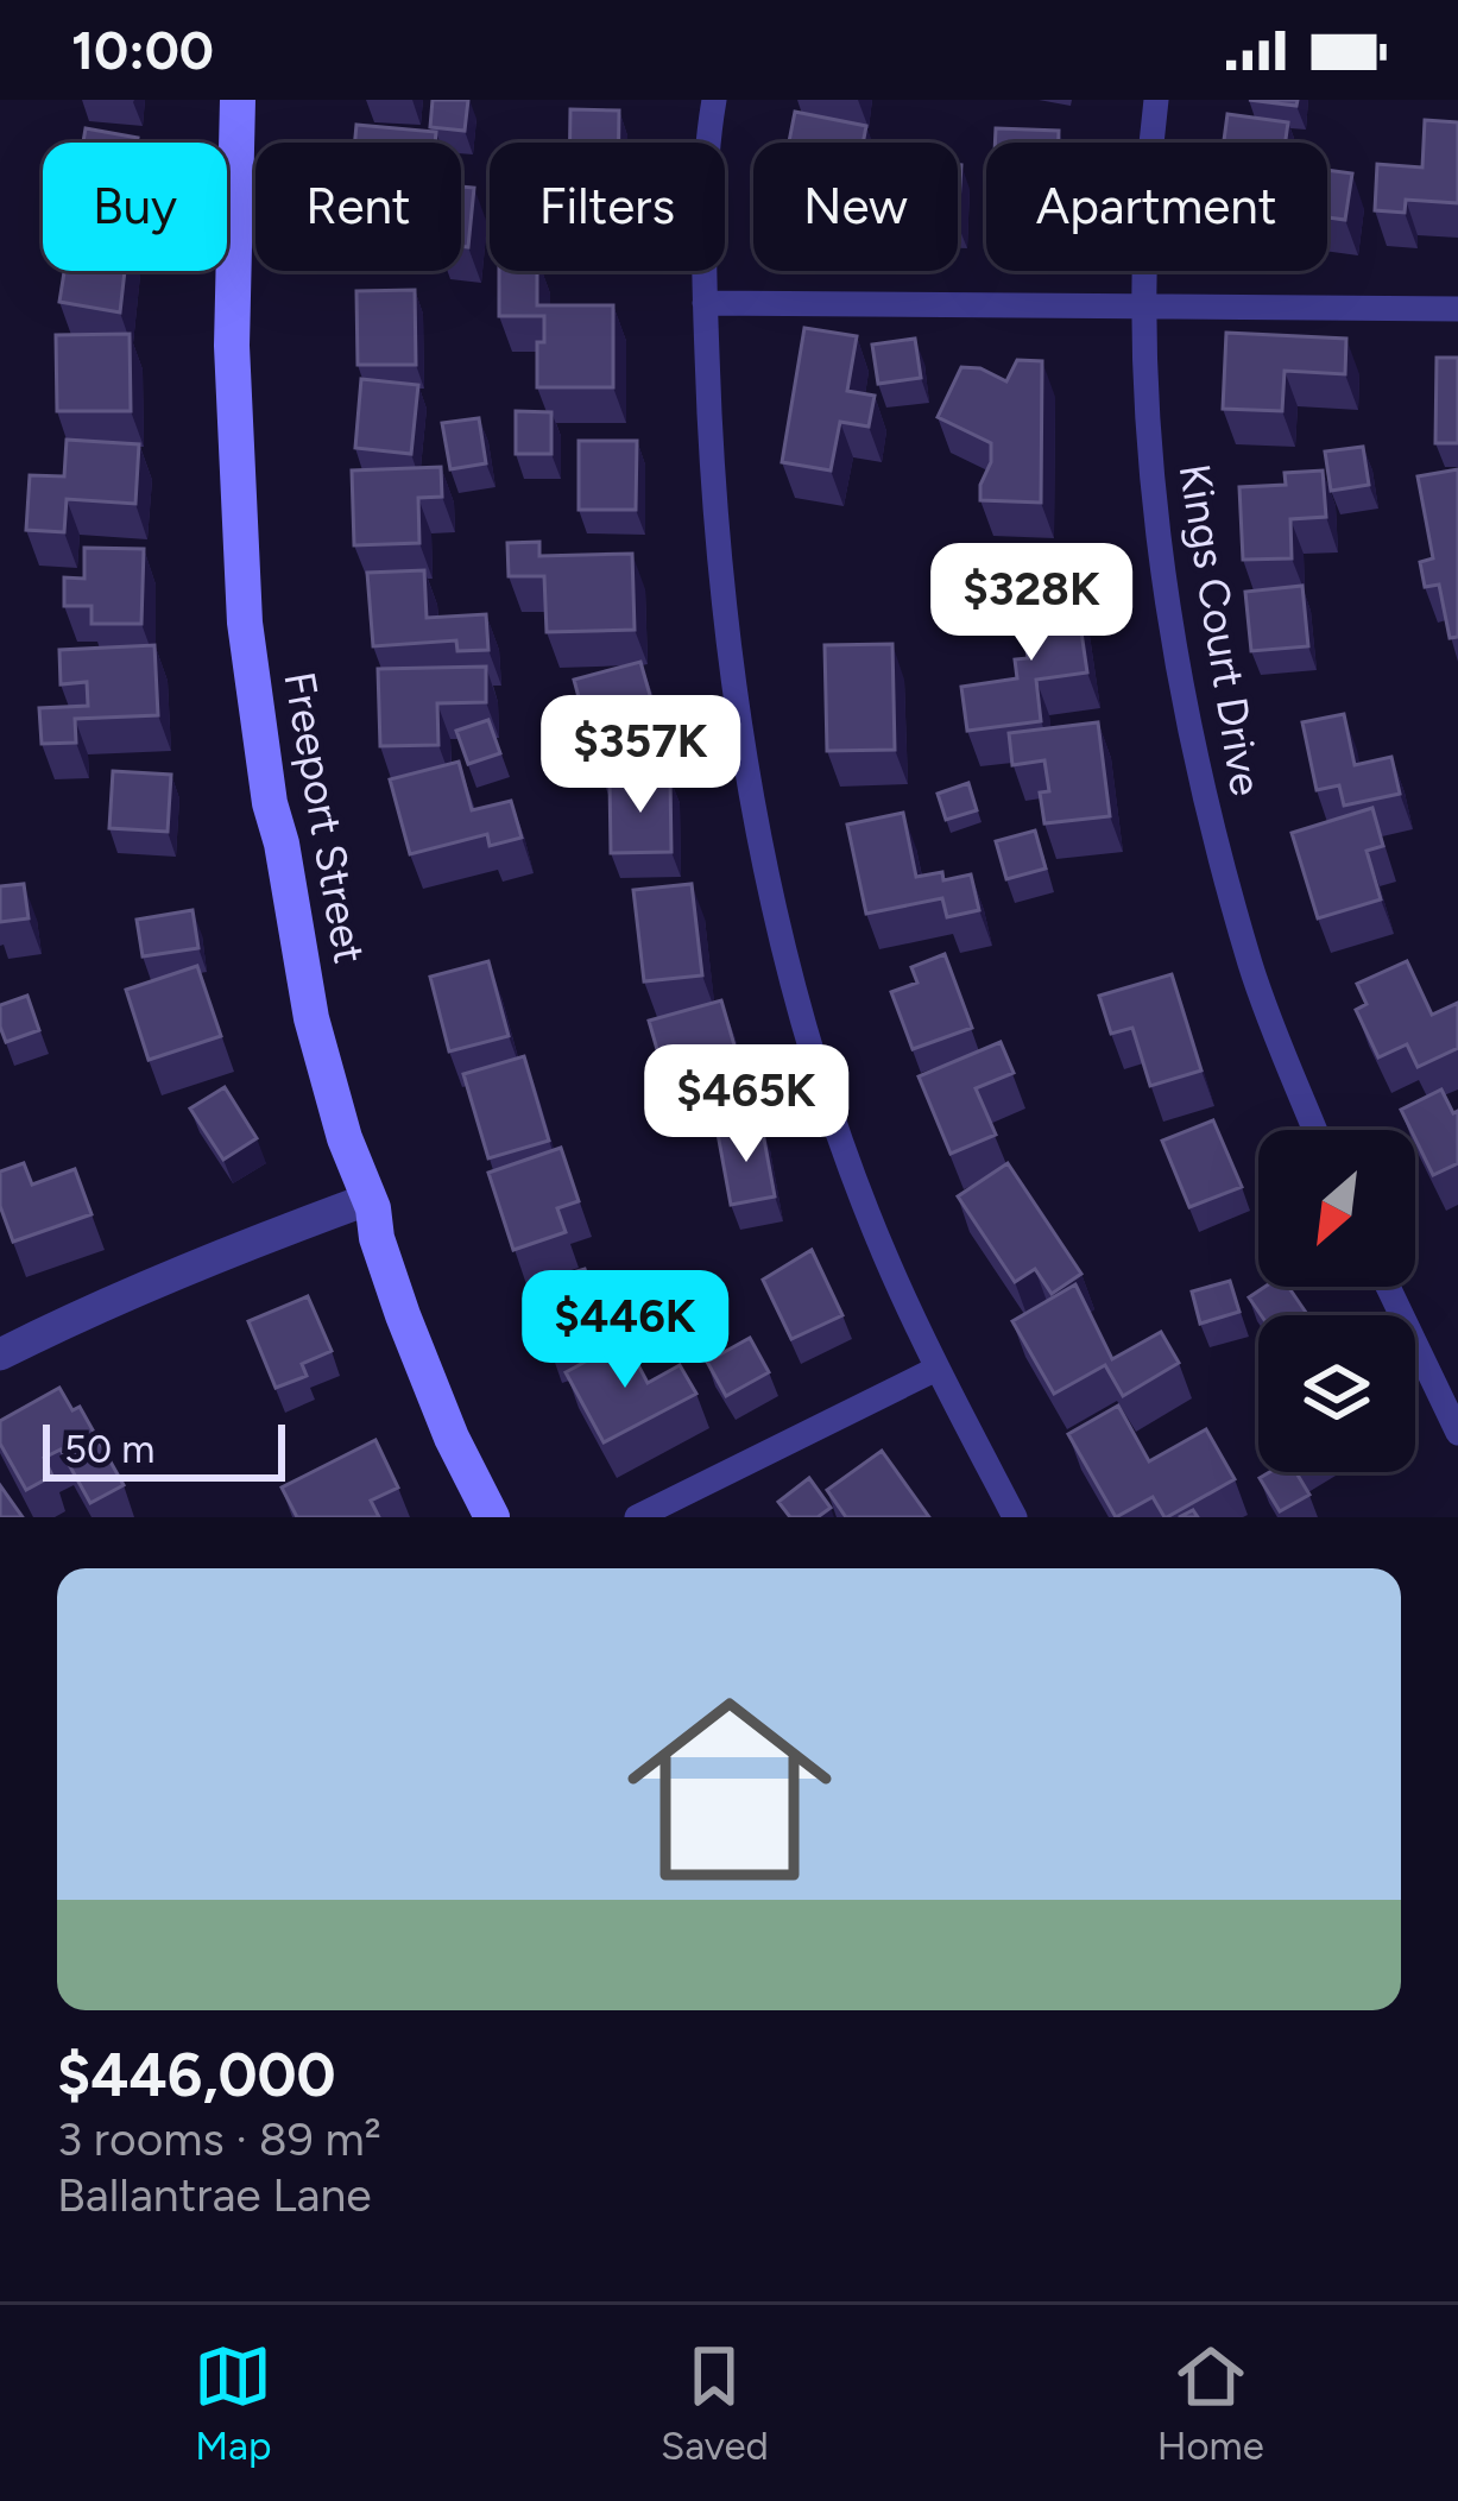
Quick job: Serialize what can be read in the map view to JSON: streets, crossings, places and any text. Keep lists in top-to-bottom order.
{
  "streets": {
    "main road": ["Freeport Street"],
    "street": ["Kings Court Drive"]
  },
  "scale_bar": "50 m",
  "north": "bottom left",
  "page": {
    "status": "10:00",
    "chip": [
      "Buy",
      "Rent",
      "Filters",
      "New",
      "Apartment"
    ],
    "price": [
      "$328K",
      "$357K",
      "$465K",
      "$446K"
    ],
    "scale": "50 m",
    "list": [
      {
        "name": "$446,000",
        "note": "3 rooms · 89 m² · Ballantrae Lane"
      }
    ],
    "tabs": ["Map", "Saved", "Home"]
  }
}
